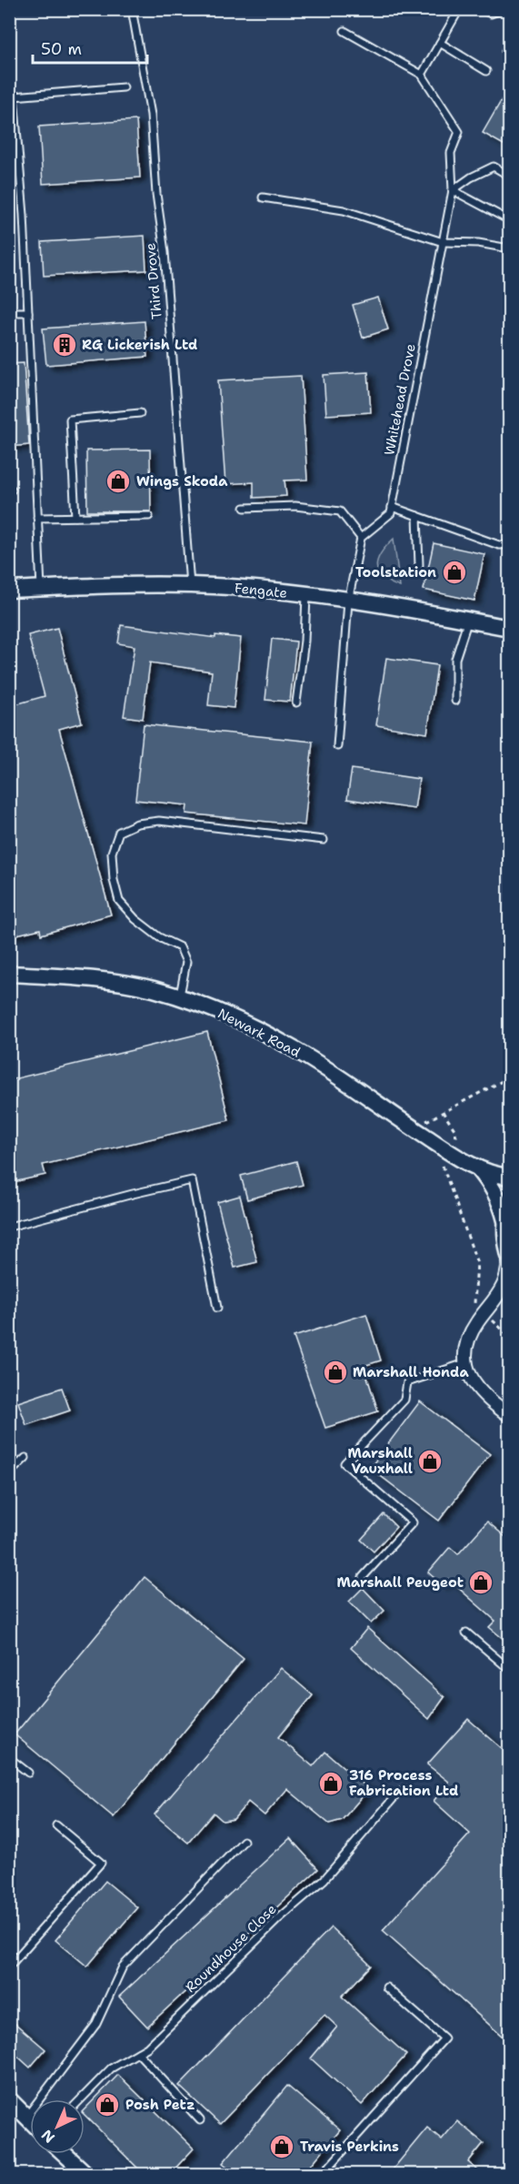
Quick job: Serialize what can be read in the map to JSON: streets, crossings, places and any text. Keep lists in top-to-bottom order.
{
  "streets": {
    "street": ["Fengate", "Newark Road"],
    "lane": ["Third Drove", "Whitehead Drove", "Roundhouse Close"]
  },
  "crossings": [
    ["Third Drove", "Fengate"]
  ],
  "places": {
    "building": ["RG Lickerish Ltd"],
    "shop": [
      "Wings Skoda",
      "Toolstation",
      "Marshall Honda",
      "Marshall Vauxhall",
      "Marshall Peugeot",
      "316 Process Fabrication Ltd",
      "Posh Petz",
      "Travis Perkins"
    ]
  },
  "scale_bar": "50 m",
  "north": "bottom left"
}
